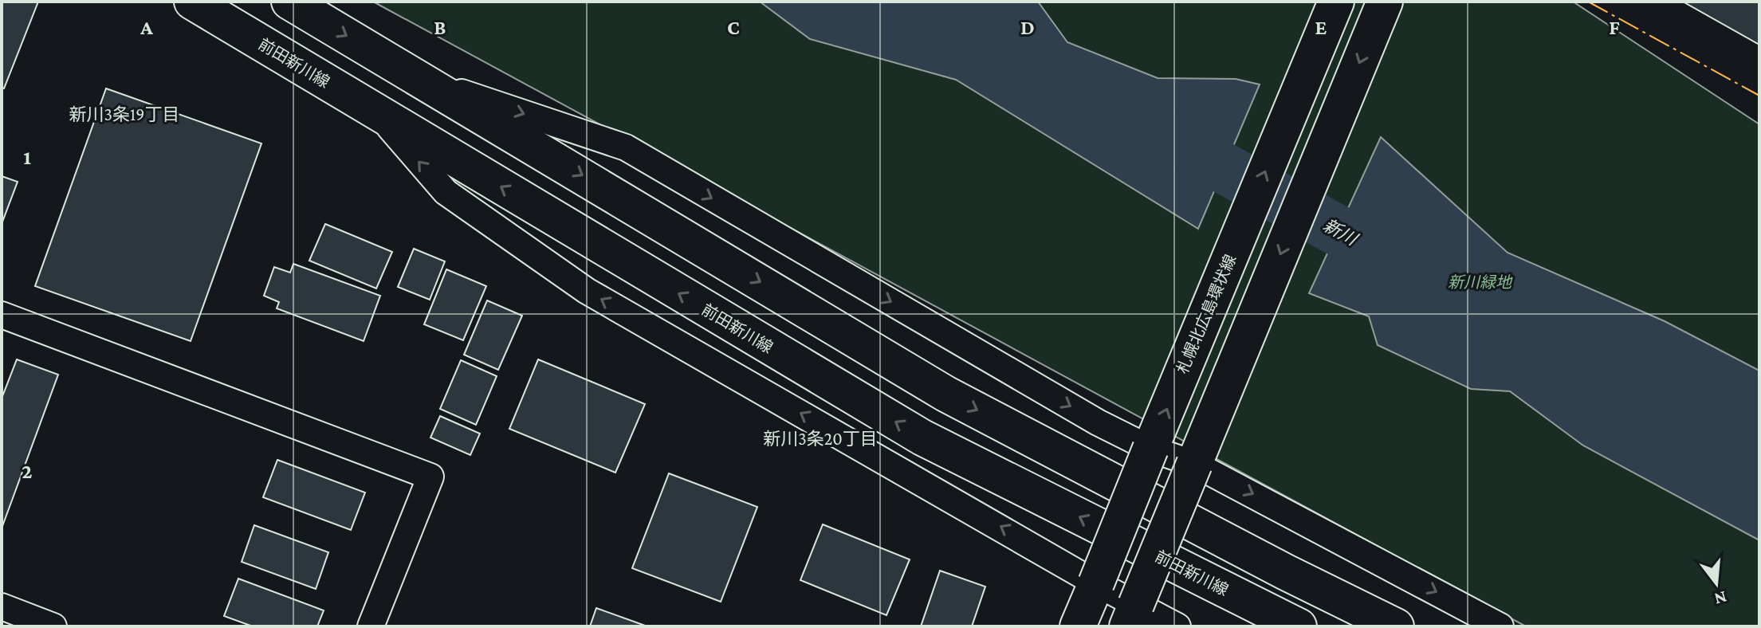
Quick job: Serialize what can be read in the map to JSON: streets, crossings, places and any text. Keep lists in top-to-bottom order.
{
  "streets": {
    "main road": ["前田新川線", "札幌北広島環状線"]
  },
  "districts": ["新川3条19丁目", "新川3条20丁目"],
  "water": ["新川"],
  "parks": ["新川緑地"],
  "north": "bottom",
  "grid": {
    "columns": [
      "A",
      "B",
      "C",
      "D",
      "E",
      "F"
    ],
    "rows": ["1", "2"]
  }
}
